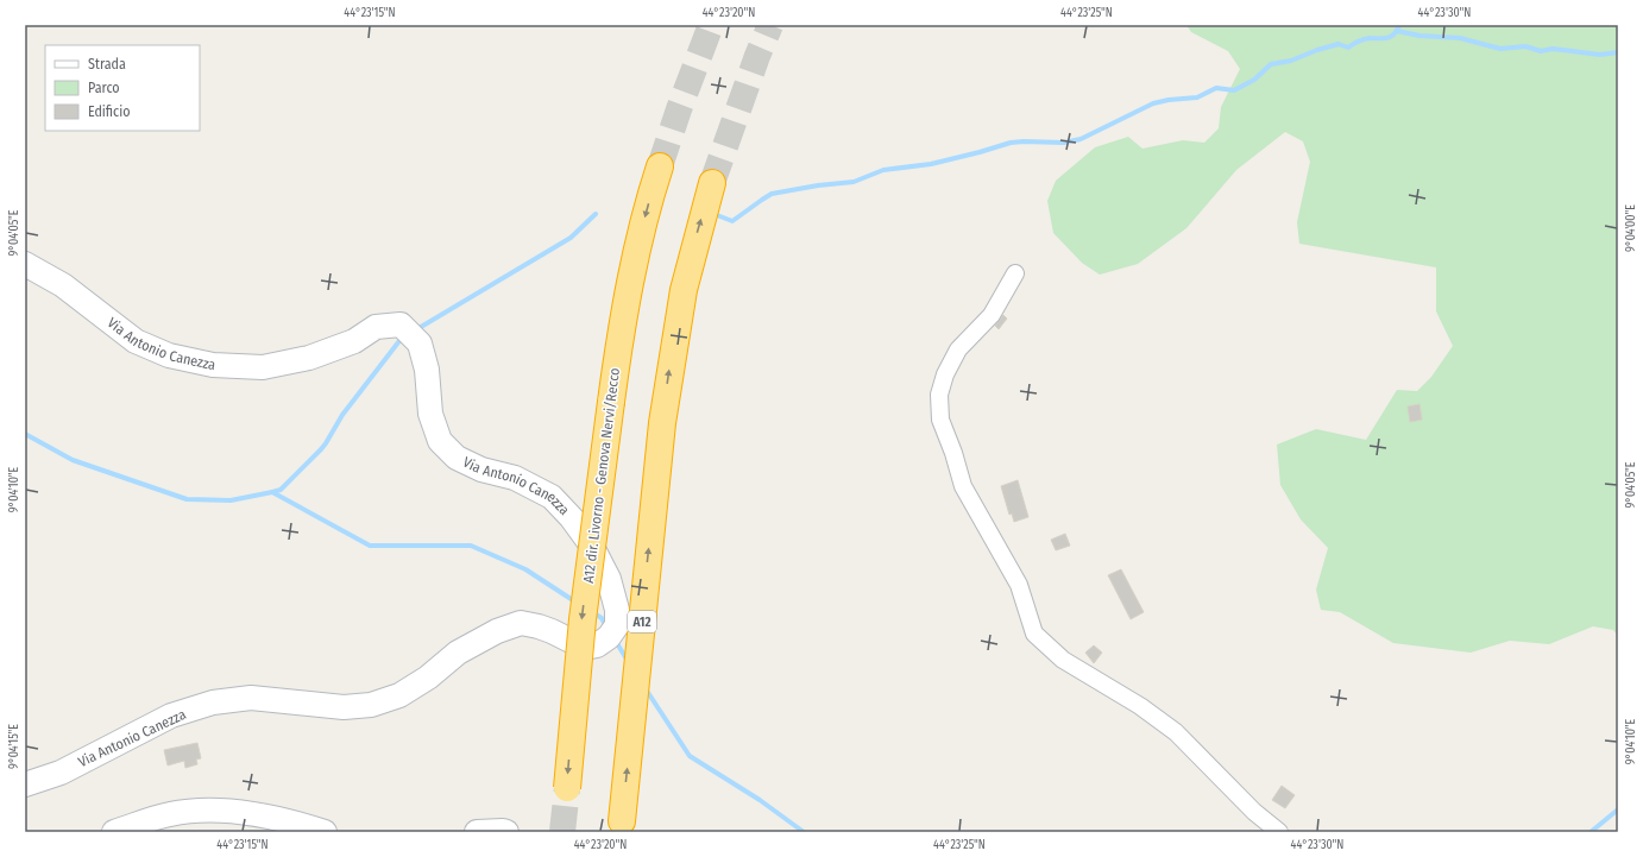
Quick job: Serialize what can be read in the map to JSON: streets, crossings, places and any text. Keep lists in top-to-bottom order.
{
  "streets": {
    "highway": ["A12 dir. Livorno - Genova Nervi/Recco", "A12"],
    "street": ["Via Antonio Canezza"]
  },
  "legend": ["Strada", "Parco", "Edificio"],
  "coordinates": [
    "44°23'15\"N",
    "44°23'20\"N",
    "44°23'25\"N",
    "44°23'30\"N",
    "9°04'00\"E",
    "9°04'05\"E",
    "9°04'10\"E",
    "9°04'15\"E"
  ]
}
